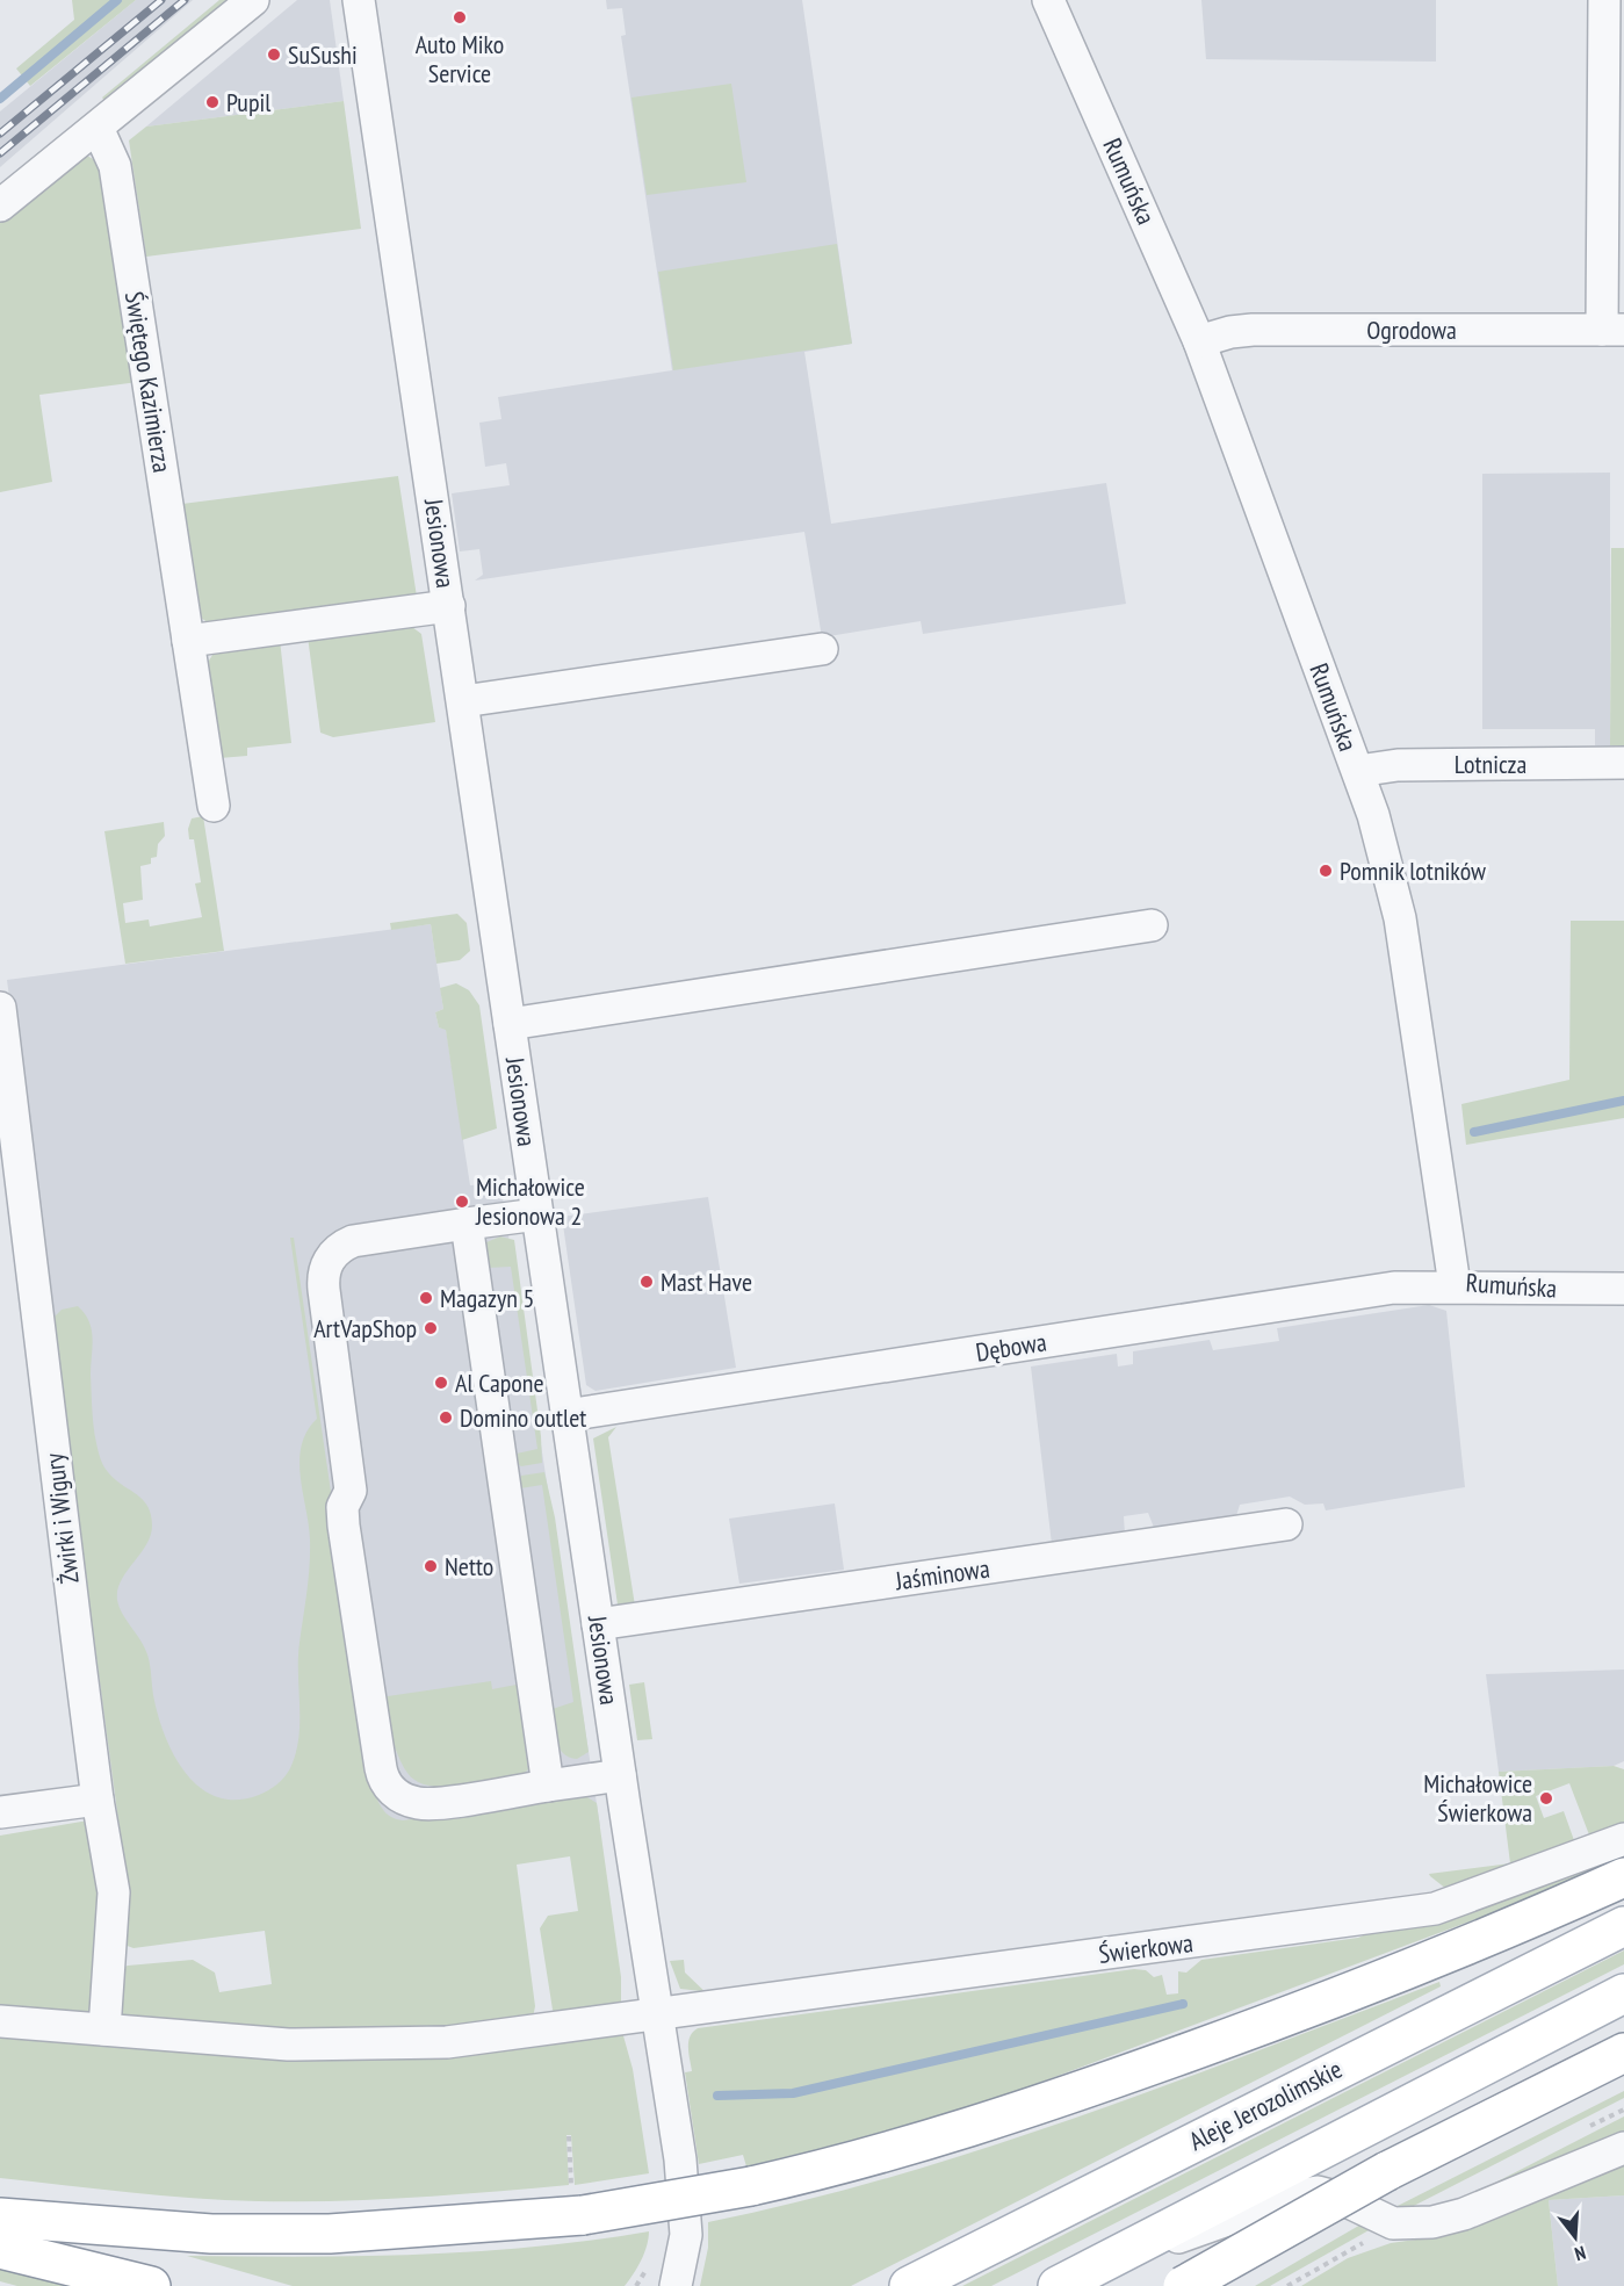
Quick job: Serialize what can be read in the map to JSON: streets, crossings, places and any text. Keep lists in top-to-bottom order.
{
  "streets": {
    "main road": ["Aleje Jerozolimskie"],
    "street": [
      "Rumuńska",
      "Ogrodowa",
      "Świętego Kazimierza",
      "Jesionowa",
      "Lotnicza",
      "Dębowa",
      "Żwirki i Wigury",
      "Jaśminowa",
      "Świerkowa"
    ]
  },
  "crossings": [
    ["Rumuńska", "Ogrodowa"],
    ["Rumuńska", "Lotnicza"],
    ["Rumuńska", "Dębowa"],
    ["Jesionowa", "Dębowa"],
    ["Jesionowa", "Jaśminowa"],
    ["Jesionowa", "Świerkowa"],
    ["Żwirki i Wigury", "Świerkowa"]
  ],
  "places": [
    "Auto Miko Service",
    "SuSushi",
    "Pupil",
    "Pomnik lotników",
    "Michałowice Jesionowa 2",
    "Mast Have",
    "Magazyn 5",
    "ArtVapShop",
    "Al Capone",
    "Domino outlet",
    "Netto",
    "Michałowice Świerkowa"
  ],
  "north": "bottom"
}
